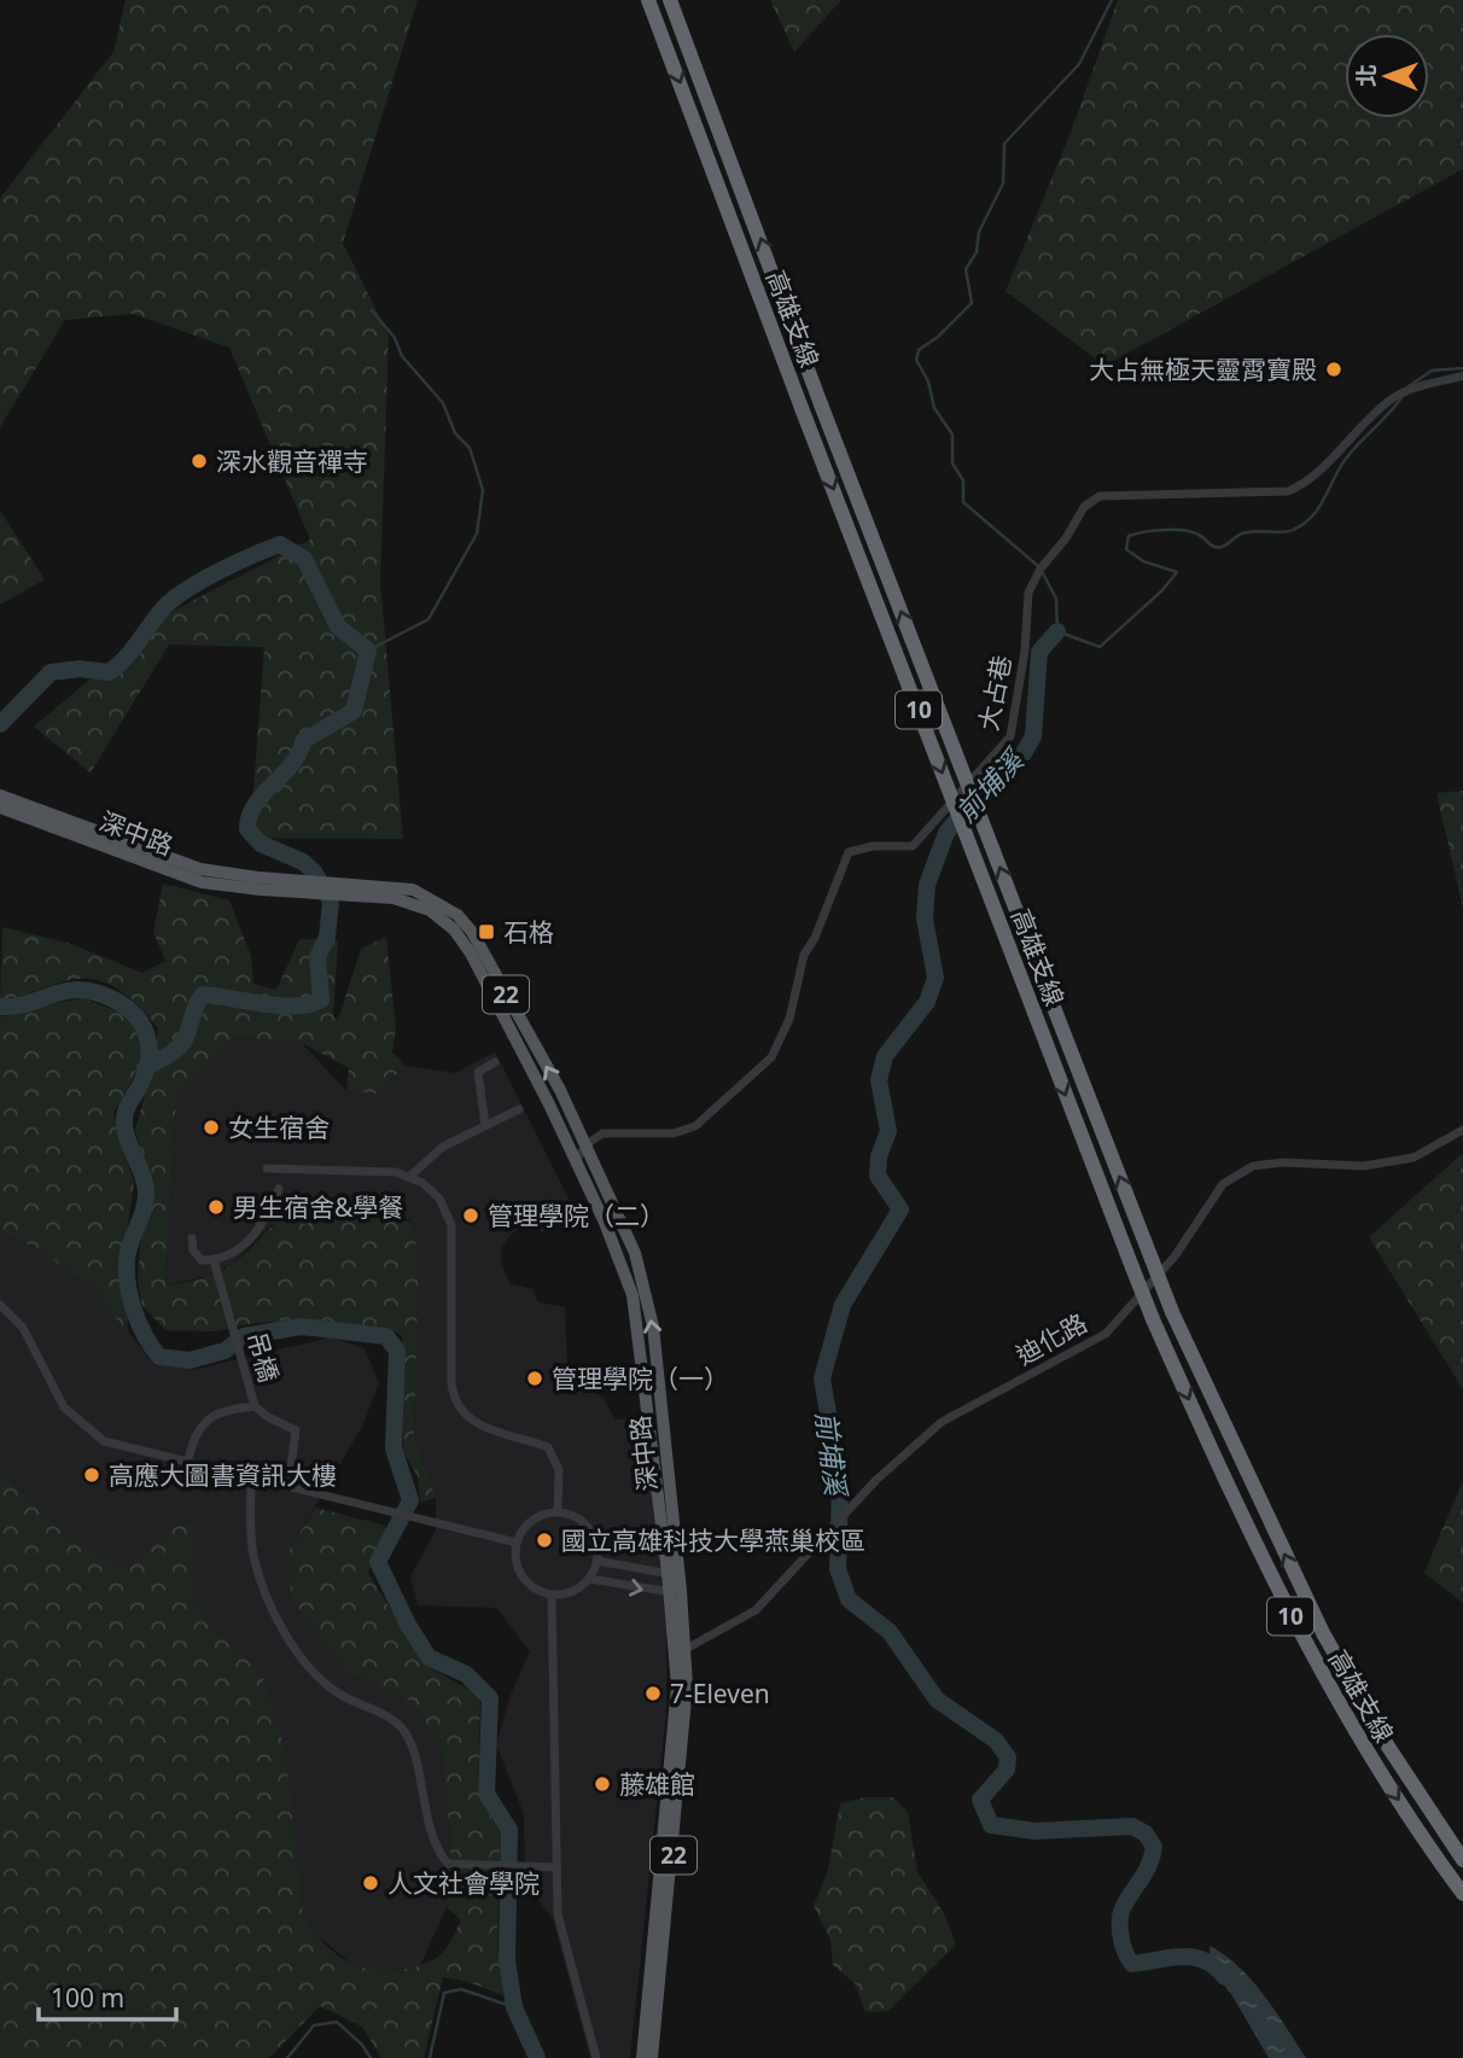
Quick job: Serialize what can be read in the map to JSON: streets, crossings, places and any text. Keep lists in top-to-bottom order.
{
  "streets": {
    "highway": ["高雄支線", "10"],
    "main road": ["深中路", "22"],
    "street": ["大占巷", "迪化路", "吊橋"]
  },
  "crossings": [
    ["大占巷", "深中路"],
    ["深中路", "22"],
    ["深中路", "迪化路"]
  ],
  "water": ["前埔溪"],
  "places": {
    "other": [
      "大占無極天靈霄寶殿",
      "深水觀音禪寺",
      "女生宿舍",
      "男生宿舍&學餐",
      "管理學院（二）",
      "管理學院（一）",
      "高應大圖書資訊大樓",
      "國立高雄科技大學燕巢校區",
      "7-Eleven",
      "藤雄館",
      "人文社會學院"
    ],
    "transit": ["石格"]
  },
  "scale_bar": "100 m",
  "north": "left"
}
